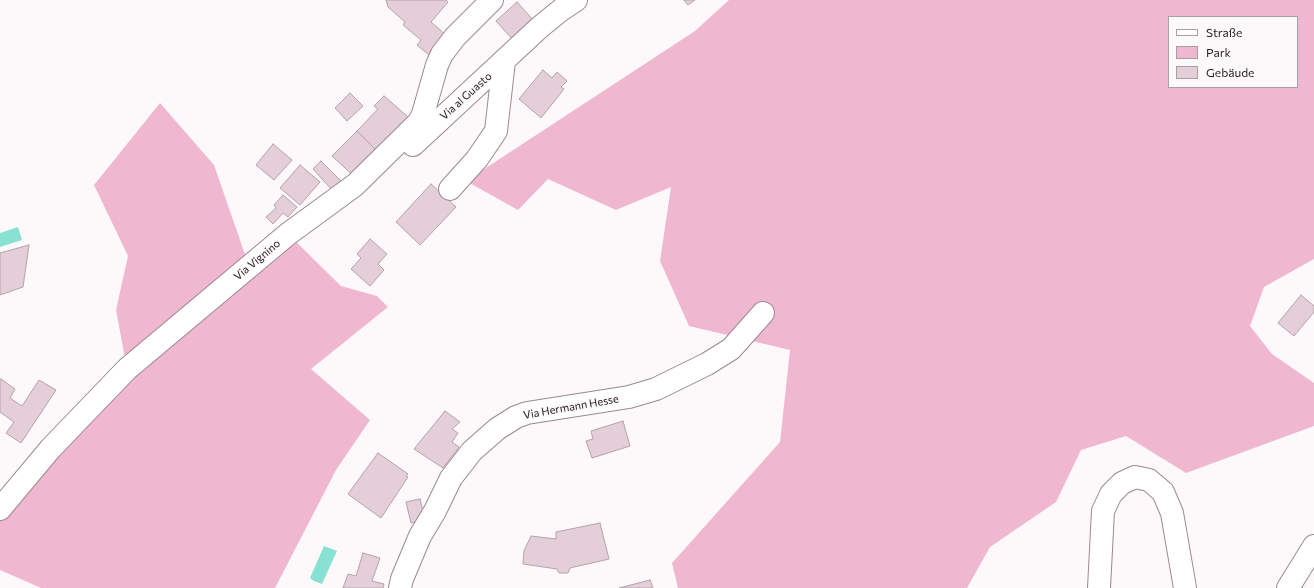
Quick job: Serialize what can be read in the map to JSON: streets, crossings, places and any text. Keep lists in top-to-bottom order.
{
  "streets": {
    "street": ["Via al Guasto", "Via Vignino", "Via Hermann Hesse"]
  },
  "crossings": [
    ["Via al Guasto", "Via Vignino"]
  ],
  "legend": ["Straße", "Park", "Gebäude"]
}
